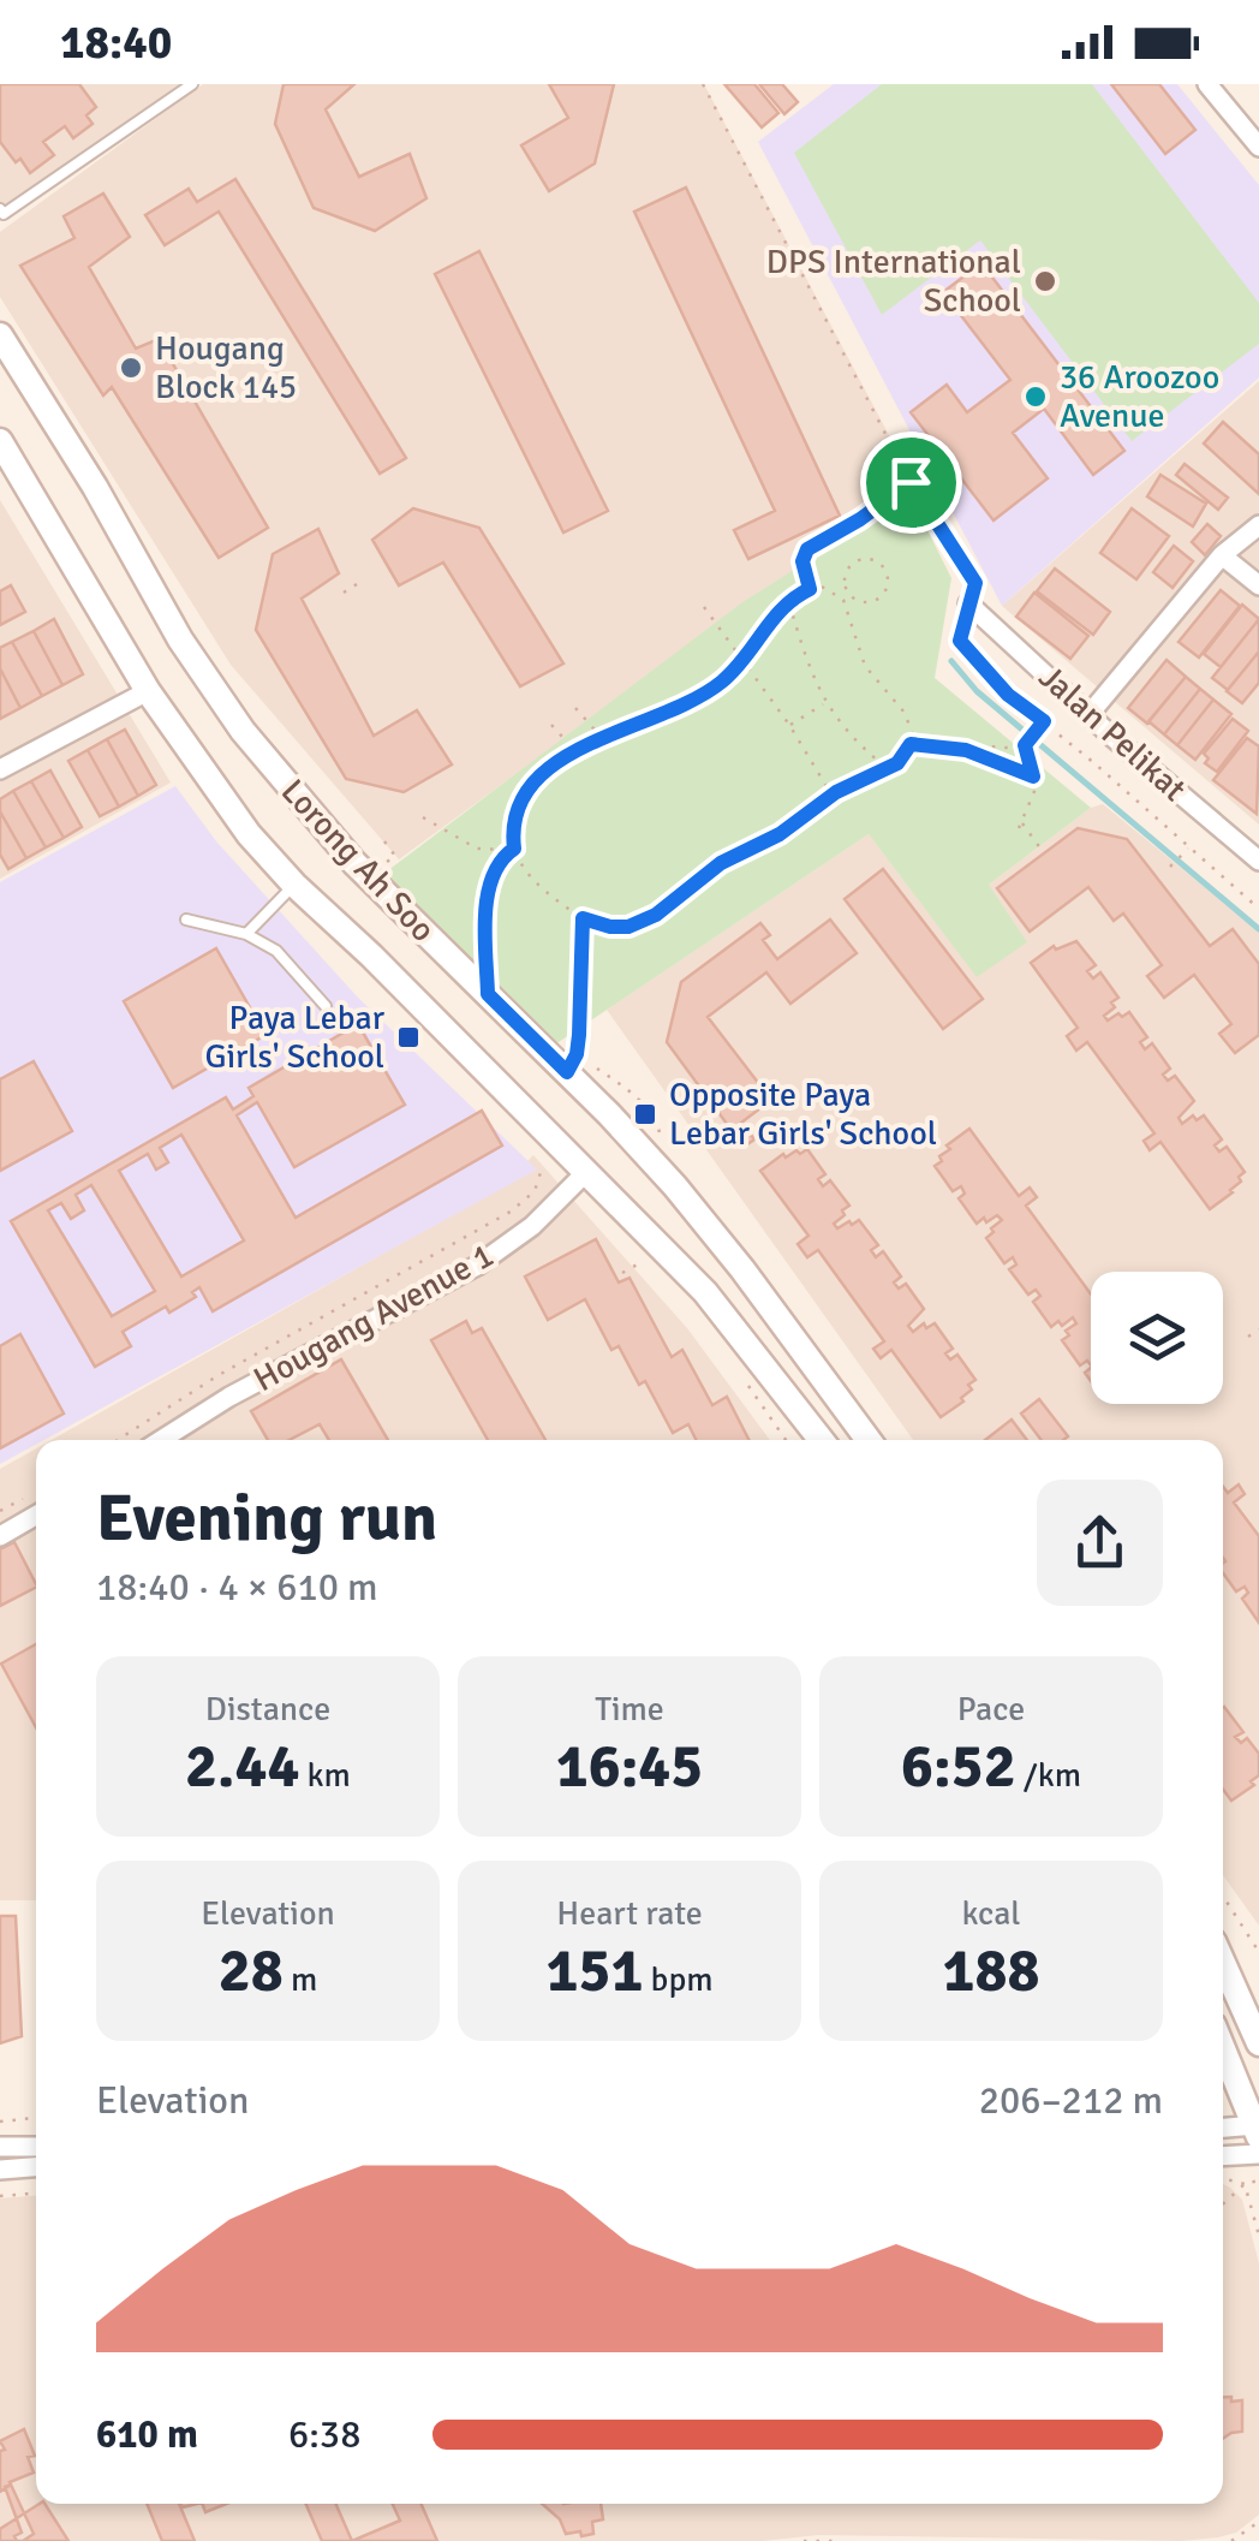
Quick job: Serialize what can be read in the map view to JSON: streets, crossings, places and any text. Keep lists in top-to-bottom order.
{
  "streets": {
    "main road": ["Lorong Ah Soo"],
    "street": ["Jalan Pelikat", "Hougang Avenue 1"]
  },
  "crossings": [
    ["Lorong Ah Soo", "Hougang Avenue 1"]
  ],
  "places": {
    "other": ["DPS International School", "Hougang Block 145", "36 Aroozoo Avenue"],
    "transit": ["Paya Lebar Girls' School", "Opposite Paya Lebar Girls' School"]
  },
  "page": {
    "status": "18:40",
    "heading": ["Evening run", "18:40 · 4 × 610 m"],
    "stats": [
      ["Distance", "2.44 km"],
      ["Time", "16:45"],
      ["Pace", "6:52 /km"],
      ["Elevation", "28 m"],
      ["Heart rate", "151 bpm"],
      ["kcal", "188"]
    ],
    "chart": ["Elevation", "206–212 m"],
    "list": [
      {
        "name": "610 m",
        "note": "6:38"
      }
    ]
  }
}
